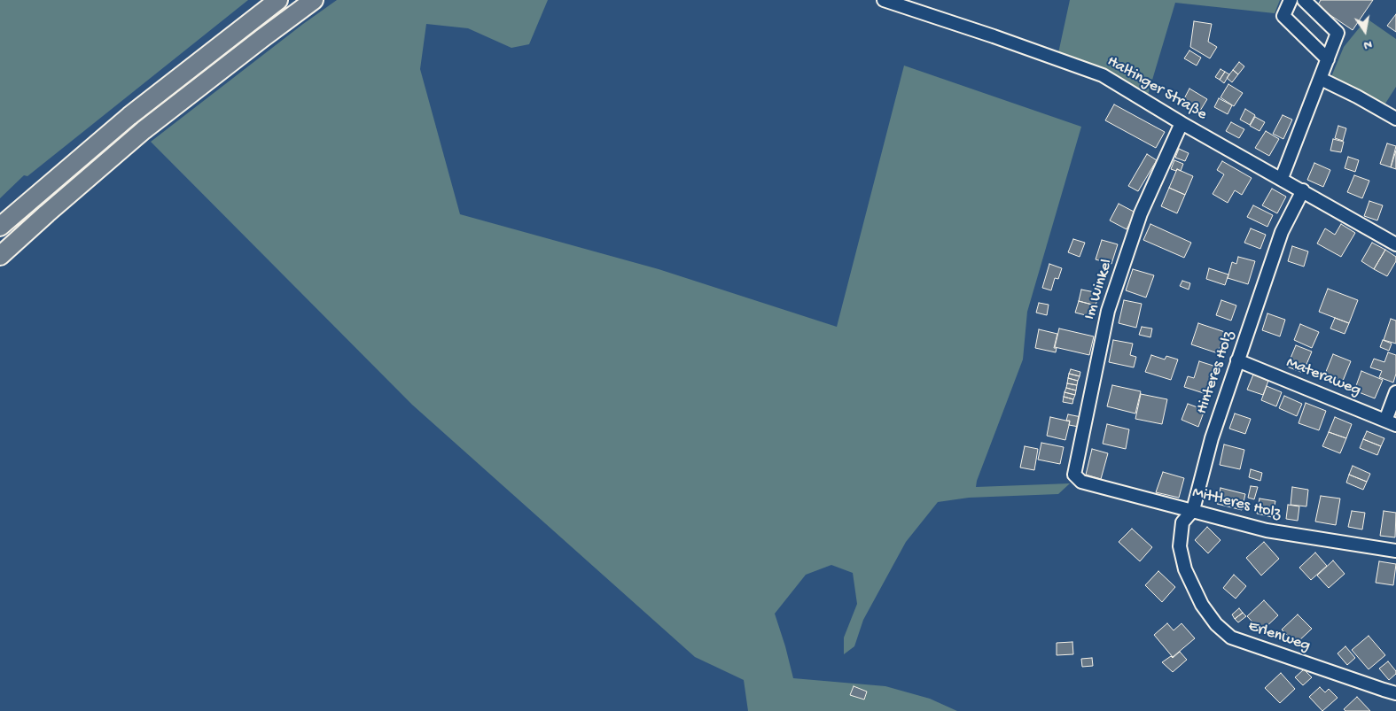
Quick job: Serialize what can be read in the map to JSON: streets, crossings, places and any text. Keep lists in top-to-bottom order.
{
  "streets": {
    "street": [
      "Haltinger Straße",
      "Im Winkel",
      "Hinteres Holz",
      "Materaweg",
      "Mittleres Holz",
      "Erlenweg"
    ]
  },
  "crossings": [
    ["Haltinger Straße", "Im Winkel"],
    ["Haltinger Straße", "Hinteres Holz"],
    ["Im Winkel", "Mittleres Holz"],
    ["Hinteres Holz", "Materaweg"],
    ["Hinteres Holz", "Mittleres Holz"],
    ["Hinteres Holz", "Erlenweg"]
  ],
  "north": "bottom"
}
